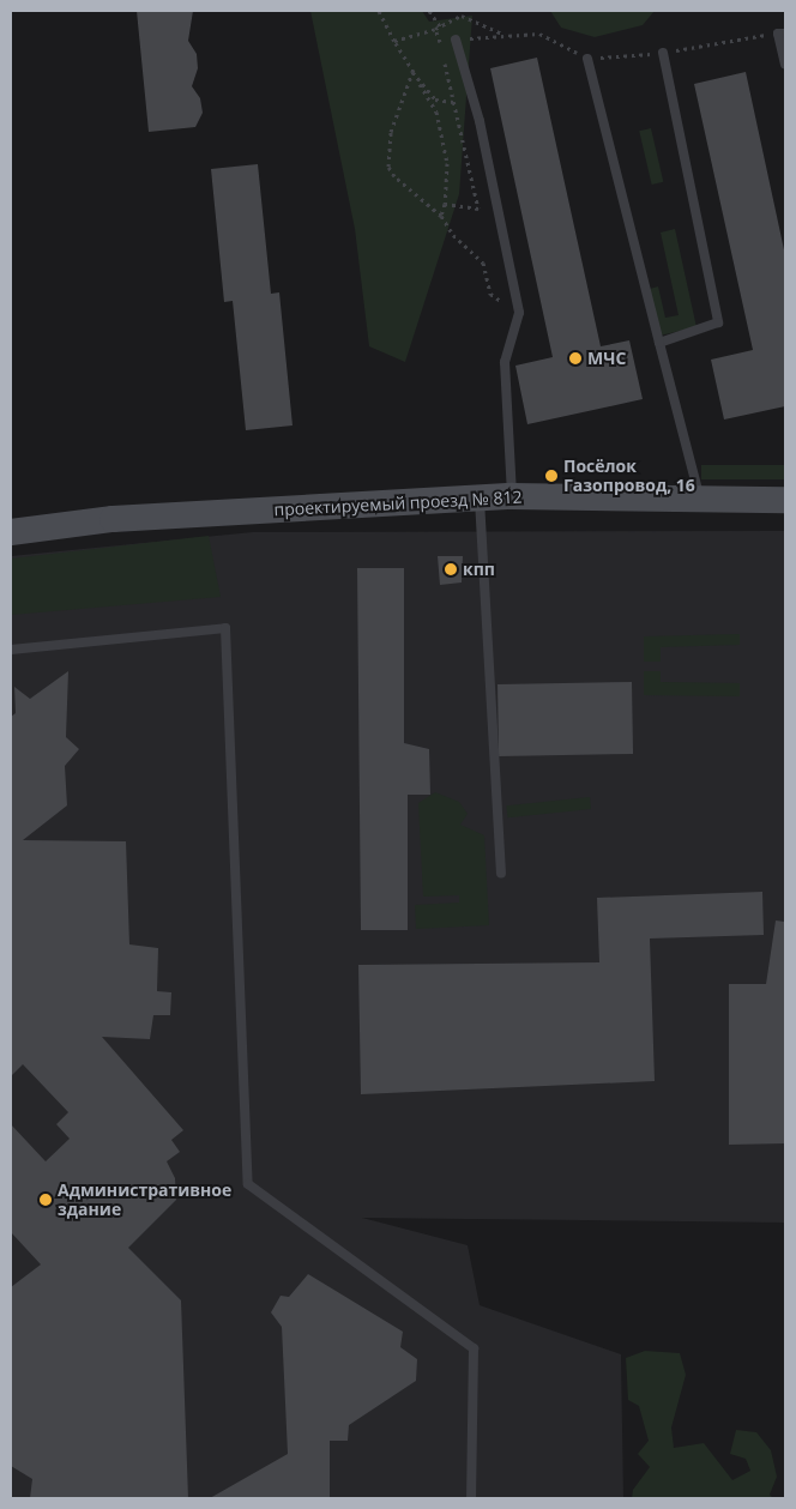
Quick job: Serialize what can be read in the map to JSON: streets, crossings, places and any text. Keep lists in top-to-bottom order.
{
  "streets": {
    "street": ["проектируемый проезд № 812"]
  },
  "places": [
    "МЧС",
    "Посёлок Газопровод, 16",
    "кпп",
    "Административное здание"
  ]
}
